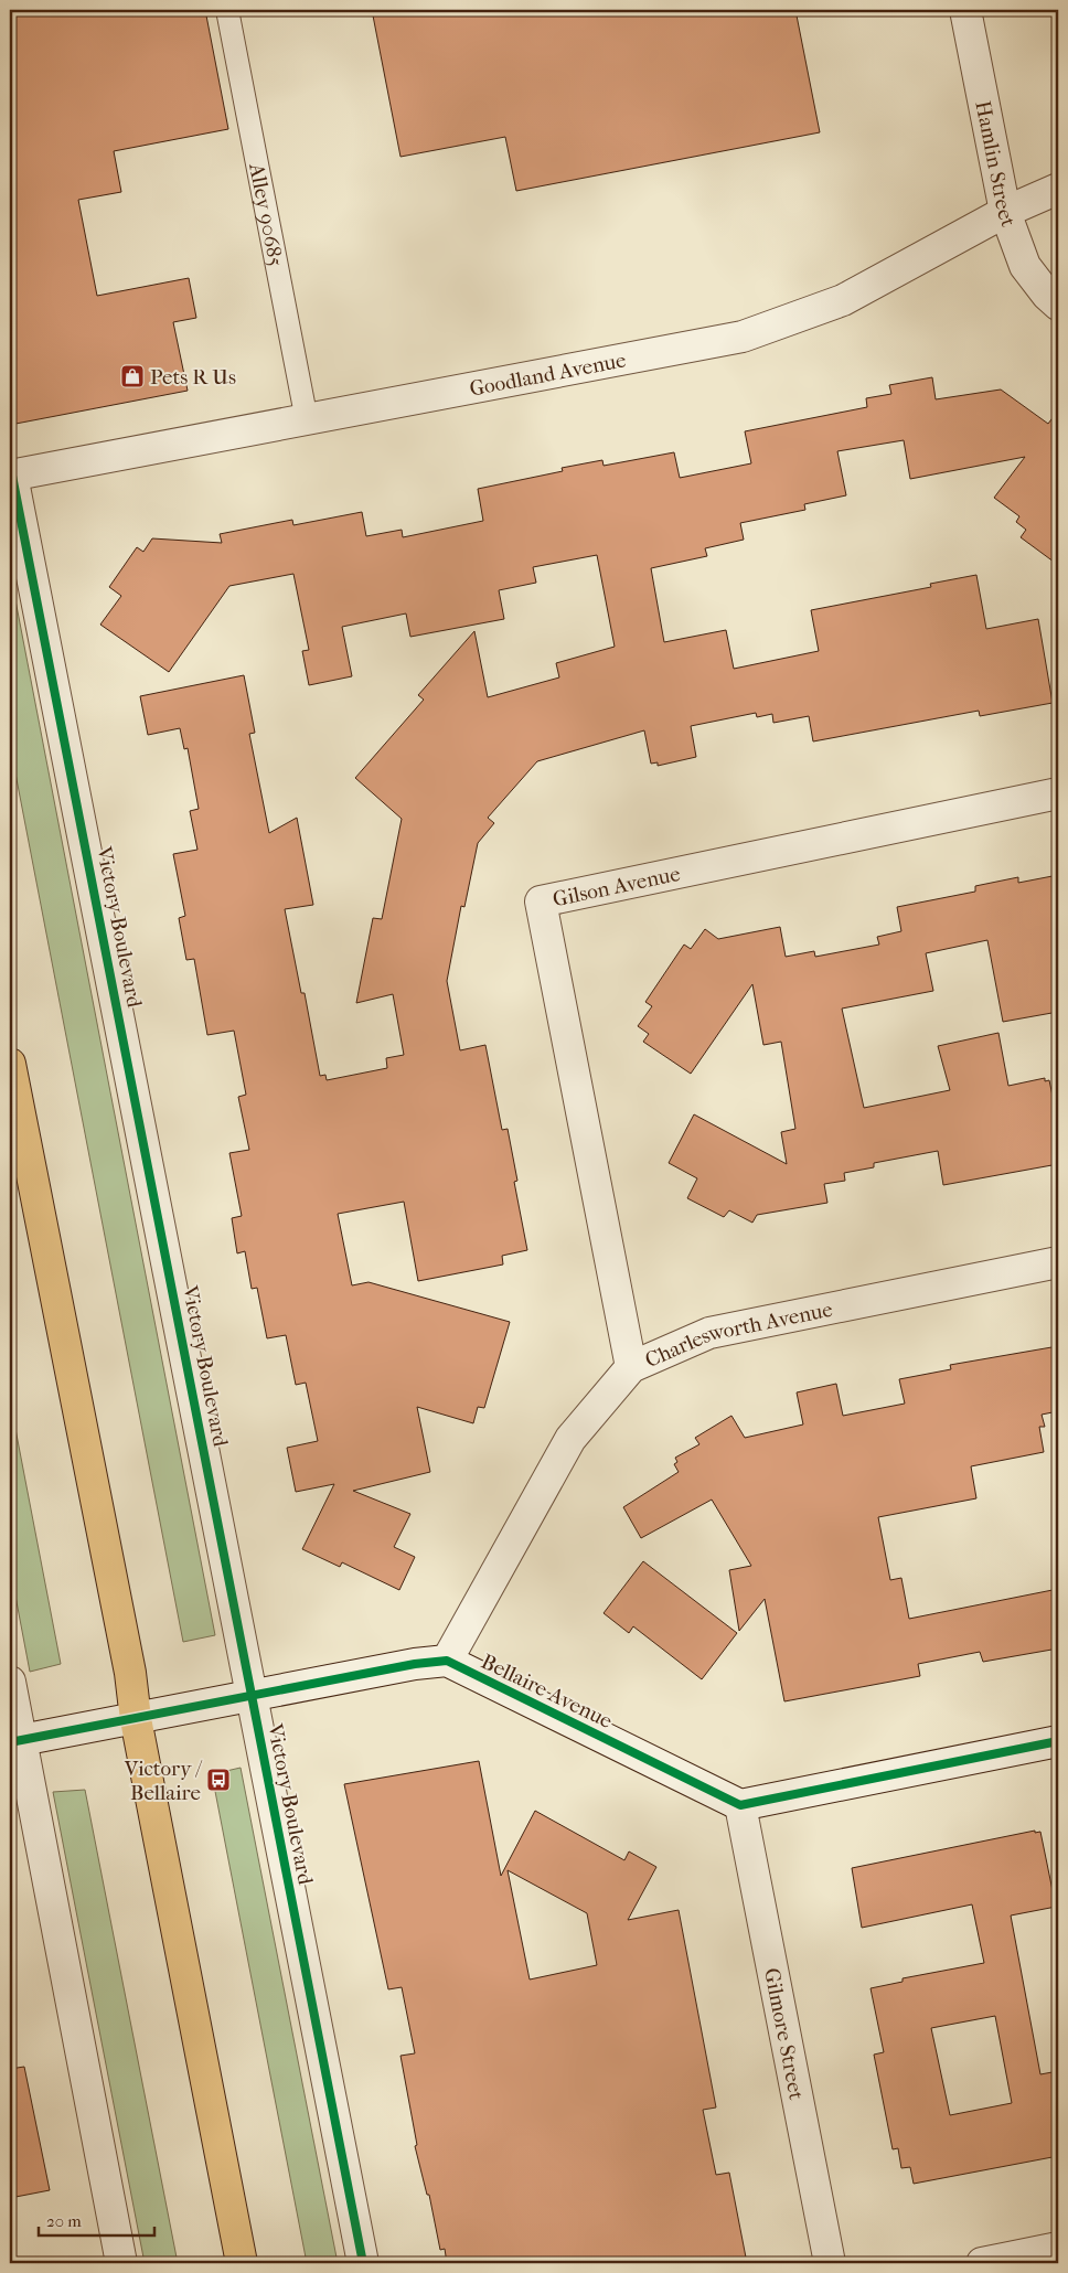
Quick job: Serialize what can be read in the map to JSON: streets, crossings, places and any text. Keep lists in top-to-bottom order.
{
  "streets": {
    "street": [
      "Hamlin Street",
      "Goodland Avenue",
      "Gilson Avenue",
      "Victory Boulevard",
      "Charlesworth Avenue",
      "Bellaire Avenue",
      "Gilmore Street"
    ],
    "lane": ["Alley 90685"]
  },
  "crossings": [
    ["Hamlin Street", "Goodland Avenue"],
    ["Alley 90685", "Goodland Avenue"],
    ["Goodland Avenue", "Victory Boulevard"],
    ["Gilson Avenue", "Charlesworth Avenue"],
    ["Charlesworth Avenue", "Bellaire Avenue"],
    ["Bellaire Avenue", "Gilmore Street"]
  ],
  "places": {
    "shop": ["Pets R Us"],
    "bus stop": ["Victory / Bellaire"]
  },
  "scale_bar": "20 m"
}
